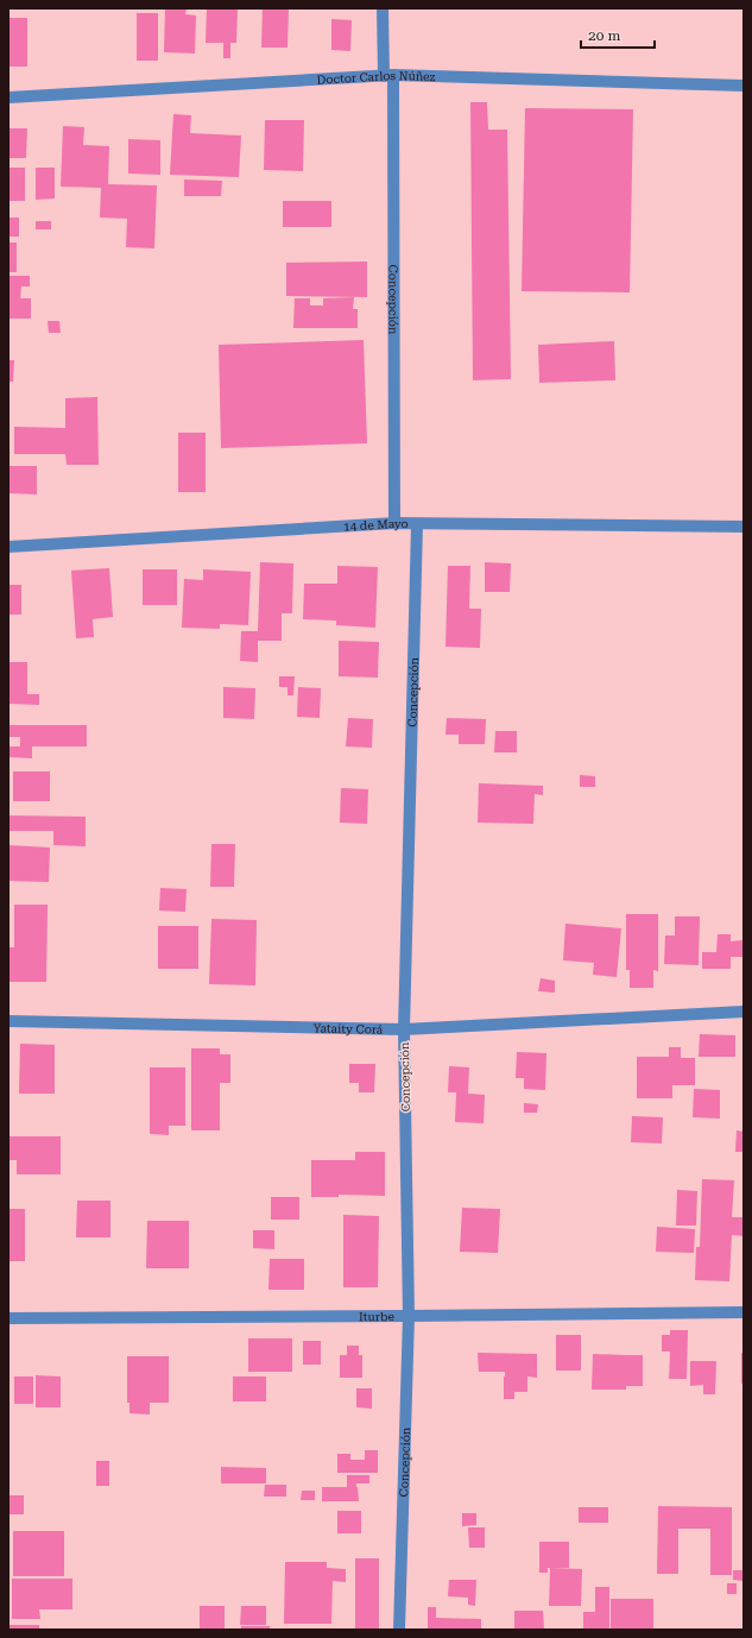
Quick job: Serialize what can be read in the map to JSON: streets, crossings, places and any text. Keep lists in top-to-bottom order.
{
  "streets": {
    "street": [
      "Doctor Carlos Núñez",
      "Concepción",
      "14 de Mayo",
      "Yataity Corá",
      "Iturbe"
    ]
  },
  "crossings": [
    ["Doctor Carlos Núñez", "Concepción"],
    ["Concepción", "14 de Mayo"],
    ["Concepción", "Yataity Corá"],
    ["Concepción", "Iturbe"]
  ],
  "scale_bar": "20 m"
}
